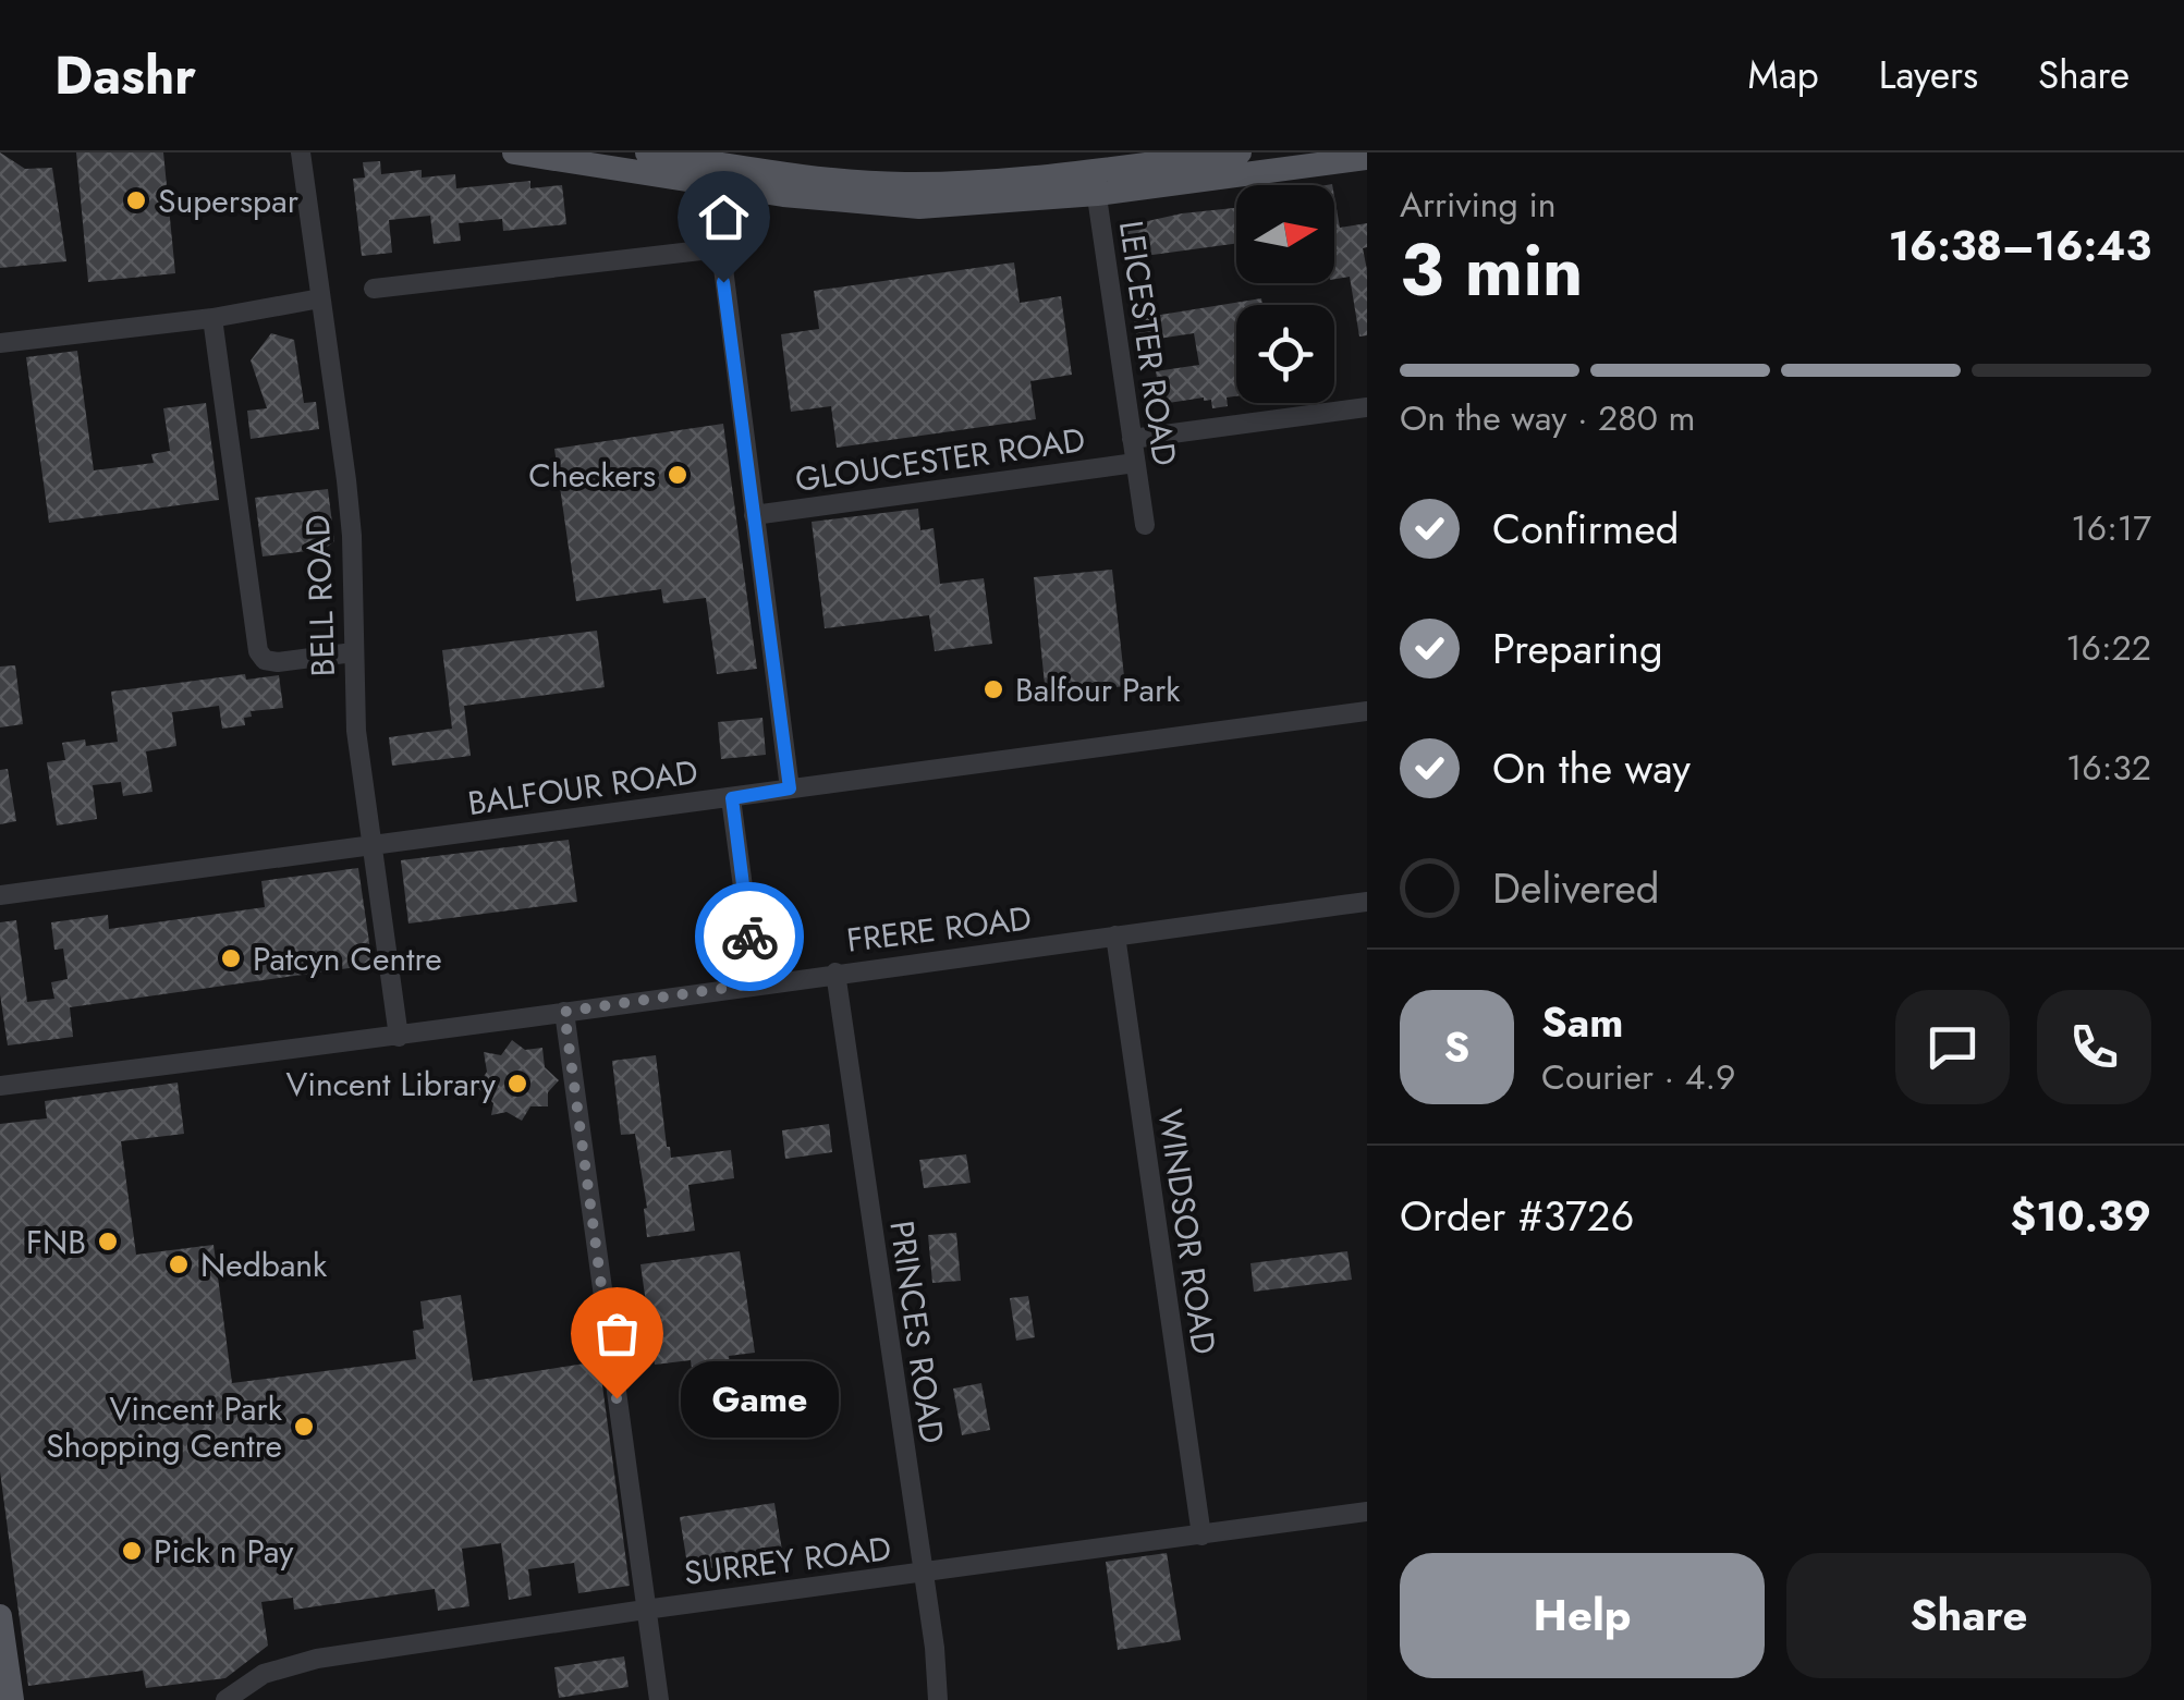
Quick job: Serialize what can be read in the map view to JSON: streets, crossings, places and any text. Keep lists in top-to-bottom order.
{
  "streets": {
    "street": [
      "LEICESTER ROAD",
      "GLOUCESTER ROAD",
      "BELL ROAD",
      "BALFOUR ROAD",
      "FRERE ROAD",
      "WINDSOR ROAD",
      "PRINCES ROAD",
      "SURREY ROAD"
    ]
  },
  "crossings": [
    ["LEICESTER ROAD", "GLOUCESTER ROAD"],
    ["BELL ROAD", "BALFOUR ROAD"],
    ["BELL ROAD", "FRERE ROAD"],
    ["FRERE ROAD", "WINDSOR ROAD"],
    ["FRERE ROAD", "PRINCES ROAD"],
    ["WINDSOR ROAD", "SURREY ROAD"],
    ["PRINCES ROAD", "SURREY ROAD"]
  ],
  "places": [
    "Superspar",
    "Checkers",
    "Balfour Park",
    "Patcyn Centre",
    "Vincent Library",
    "FNB",
    "Nedbank",
    "Game",
    "Vincent Park Shopping Centre",
    "Pick n Pay"
  ],
  "north": "right",
  "page": {
    "header": "Dashr",
    "nav": ["Map", "Layers", "Share"],
    "heading": ["3 min", "Arriving in", "16:38–16:43"],
    "panel": [
      "Sam",
      "Courier · 4.9",
      "Order #3726",
      "$10.39"
    ],
    "bar": "On the way · 280 m",
    "list": [
      ["Confirmed", "16:17"],
      ["Preparing", "16:22"],
      ["On the way", "16:32"],
      "Delivered"
    ],
    "round": "S",
    "bubble": "Game",
    "buttons": ["Help", "Share"]
  }
}
